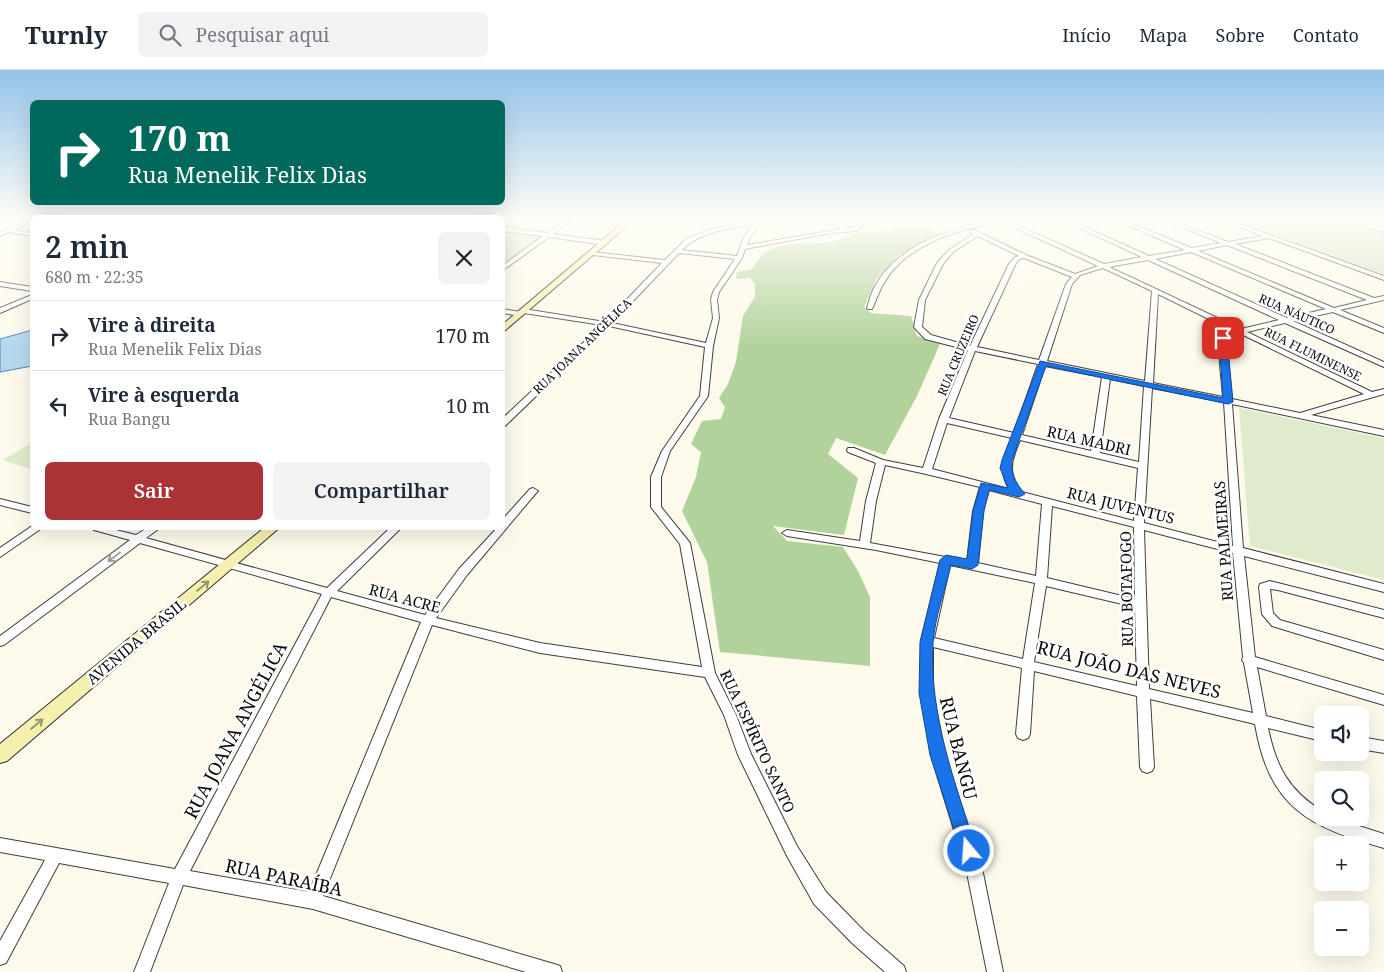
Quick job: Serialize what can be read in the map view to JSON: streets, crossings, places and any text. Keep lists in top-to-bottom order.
{
  "streets": {
    "street": [
      "RUA NÁUTICO",
      "RUA JOANA ANGÉLICA",
      "RUA FLUMINENSE",
      "RUA CRUZEIRO",
      "RUA MADRI",
      "RUA JUVENTUS",
      "RUA PALMEIRAS",
      "RUA BOTAFOGO",
      "RUA ACRE",
      "AVENIDA BRASIL",
      "RUA JOÃO DAS NEVES",
      "RUA ESPÍRITO SANTO",
      "RUA BANGU",
      "RUA PARAÍBA"
    ]
  },
  "crossings": [
    ["RUA NÁUTICO", "RUA PALMEIRAS"],
    ["RUA JOANA ANGÉLICA", "RUA ACRE"],
    ["RUA JOANA ANGÉLICA", "RUA PARAÍBA"],
    ["RUA FLUMINENSE", "RUA PALMEIRAS"],
    ["RUA FLUMINENSE", "RUA BOTAFOGO"],
    ["RUA CRUZEIRO", "RUA MADRI"],
    ["RUA CRUZEIRO", "RUA JUVENTUS"],
    ["RUA MADRI", "RUA BOTAFOGO"],
    ["RUA JUVENTUS", "RUA PALMEIRAS"],
    ["RUA JUVENTUS", "RUA BOTAFOGO"],
    ["RUA PALMEIRAS", "RUA JOÃO DAS NEVES"],
    ["RUA BOTAFOGO", "RUA JOÃO DAS NEVES"],
    ["RUA ACRE", "AVENIDA BRASIL"],
    ["RUA ACRE", "RUA ESPÍRITO SANTO"],
    ["RUA JOÃO DAS NEVES", "RUA BANGU"]
  ],
  "page": {
    "header": "Turnly",
    "search": "Pesquisar aqui",
    "nav": [
      "Início",
      "Mapa",
      "Sobre",
      "Contato"
    ],
    "turn": ["170 m", "Rua Menelik Felix Dias"],
    "heading": ["2 min", "680 m · 22:35"],
    "list": [
      {
        "name": "Vire à direita",
        "note": "Rua Menelik Felix Dias",
        "value": "170 m"
      },
      {
        "name": "Vire à esquerda",
        "note": "Rua Bangu",
        "value": "10 m"
      }
    ],
    "buttons": ["Sair", "Compartilhar"],
    "map_buttons": ["+", "−"]
  }
}
